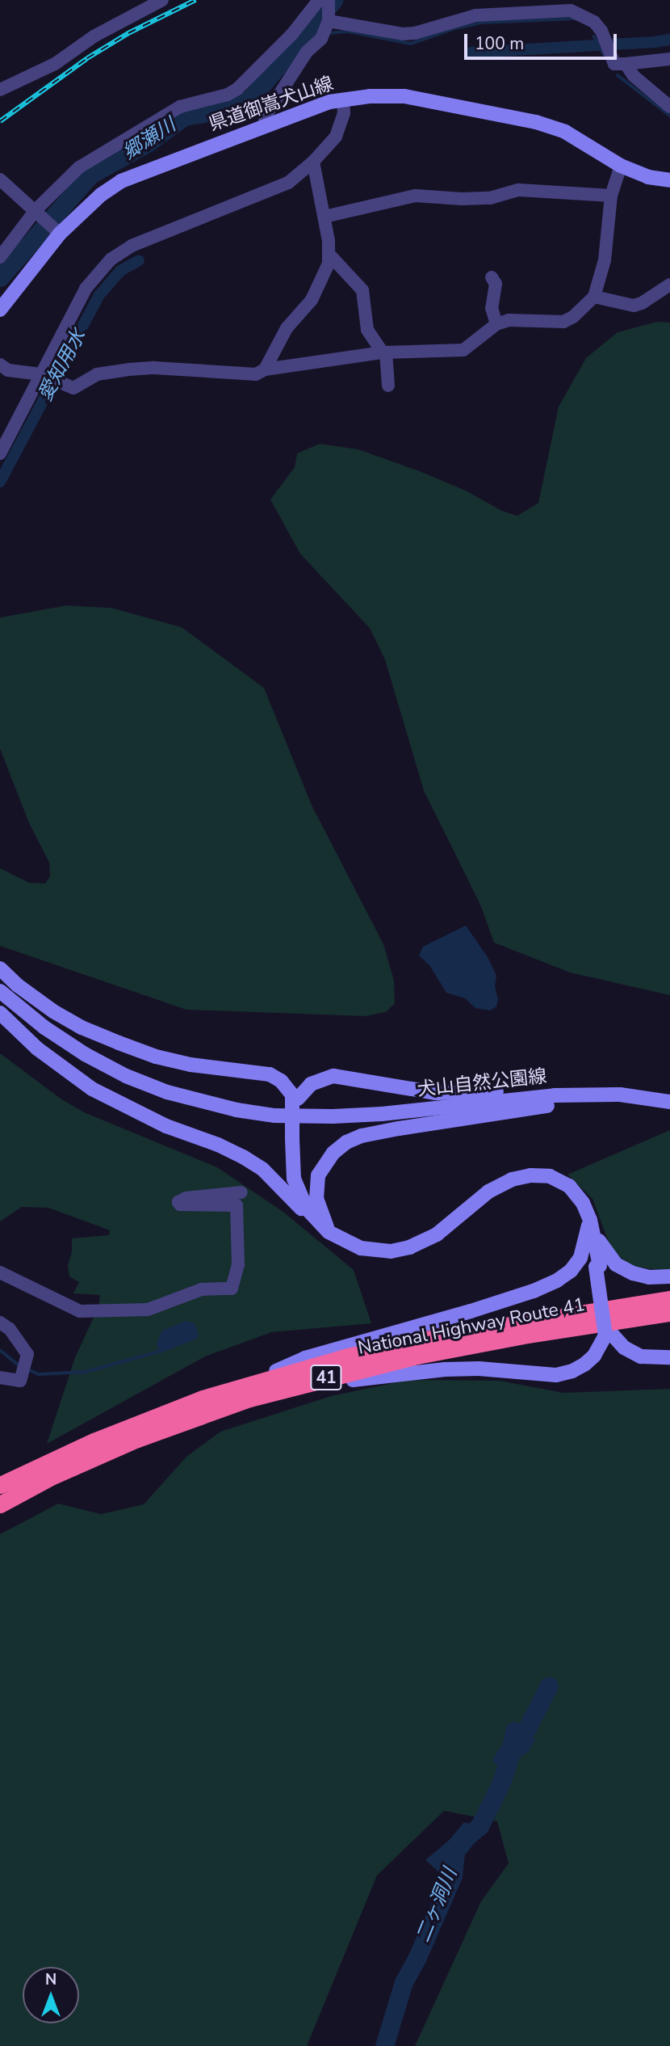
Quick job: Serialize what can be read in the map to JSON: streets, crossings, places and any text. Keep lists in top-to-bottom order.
{
  "streets": {
    "highway": ["National Highway Route 41", "41"],
    "main road": ["県道御嵩犬山線", "犬山自然公園線"]
  },
  "water": ["郷瀬川", "愛知用水", "二ヶ洞川"],
  "scale_bar": "100 m",
  "north": "top"
}
